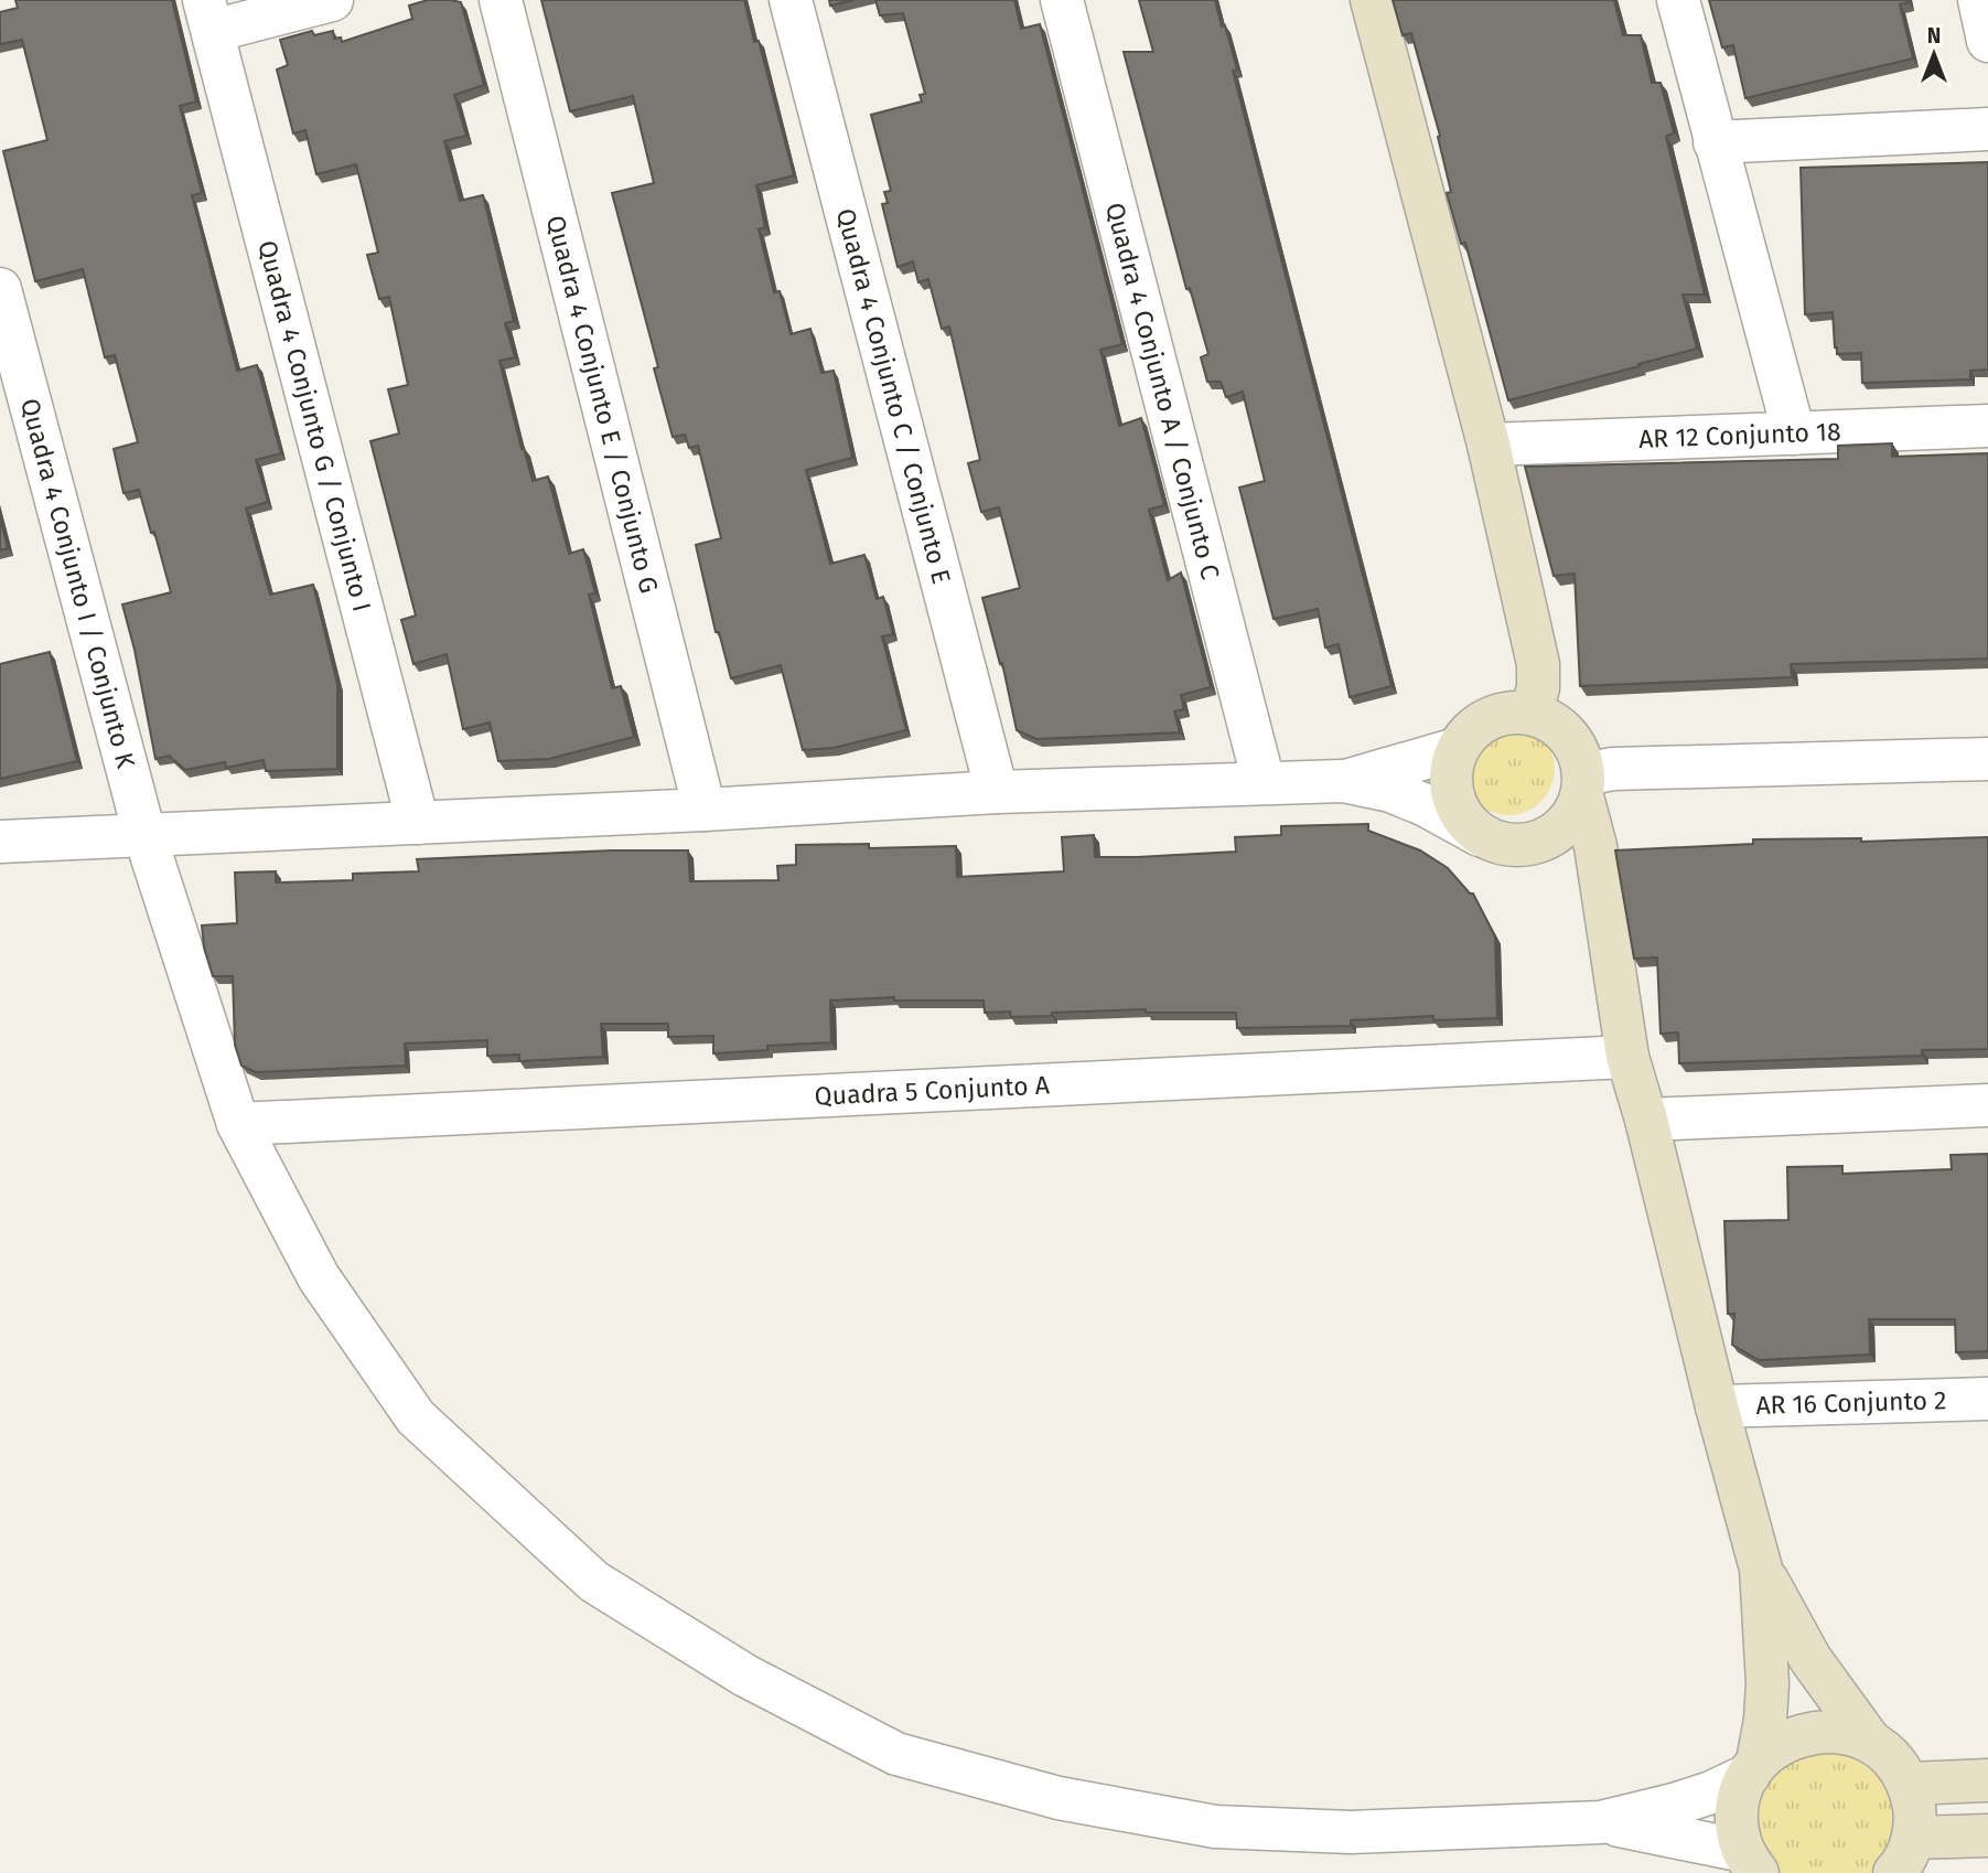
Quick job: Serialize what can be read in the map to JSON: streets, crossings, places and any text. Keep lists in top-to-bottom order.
{
  "streets": {
    "street": [
      "Quadra 4 Conjunto A / Conjunto C",
      "Quadra 4 Conjunto C / Conjunto E",
      "Quadra 4 Conjunto E / Conjunto G",
      "Quadra 4 Conjunto G / Conjunto I",
      "AR 12 Conjunto 18",
      "Quadra 4 Conjunto I / Conjunto K",
      "Quadra 5 Conjunto A",
      "AR 16 Conjunto 2"
    ]
  },
  "crossings": [
    ["Quadra 4 Conjunto I / Conjunto K", "Quadra 5 Conjunto A"]
  ],
  "north": "top"
}
